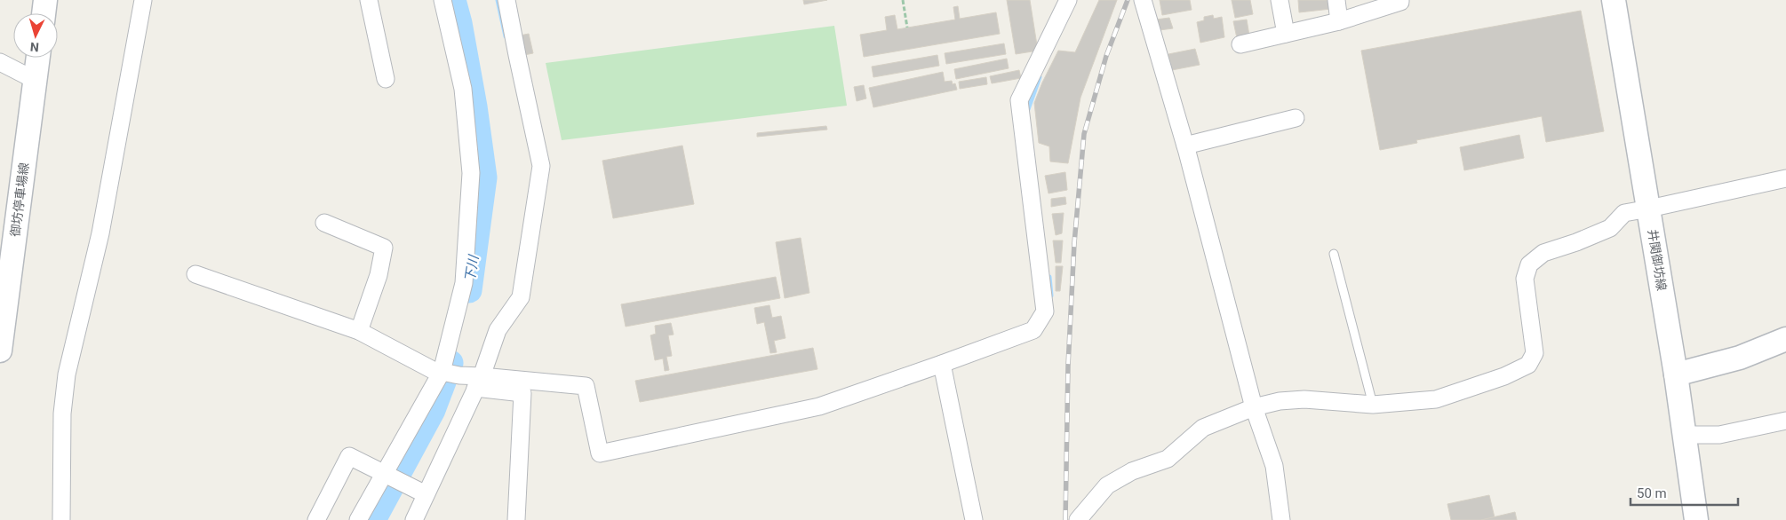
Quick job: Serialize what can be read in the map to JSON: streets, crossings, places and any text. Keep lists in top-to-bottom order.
{
  "streets": {
    "main road": ["御坊停車場線", "井関御坊線"]
  },
  "water": ["下川"],
  "scale_bar": "50 m",
  "north": "bottom"
}
